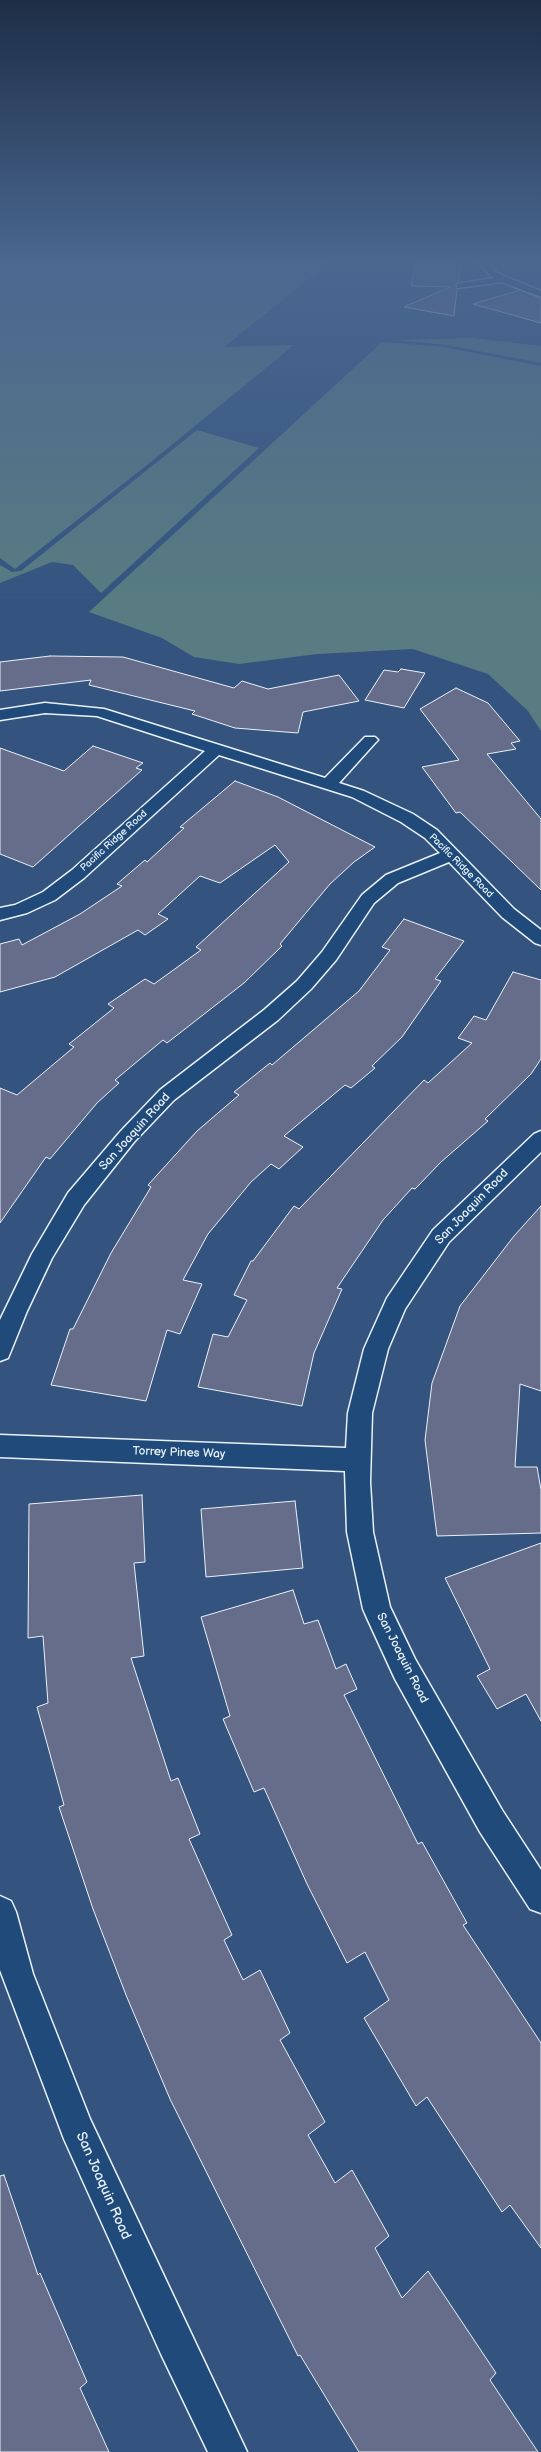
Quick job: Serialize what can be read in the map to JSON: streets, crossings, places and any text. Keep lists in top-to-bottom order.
{
  "streets": {
    "street": ["Pacific Ridge Road", "San Joaquin Road", "Torrey Pines Way"]
  },
  "crossings": [
    ["Pacific Ridge Road", "San Joaquin Road"],
    ["San Joaquin Road", "Torrey Pines Way"]
  ]
}
